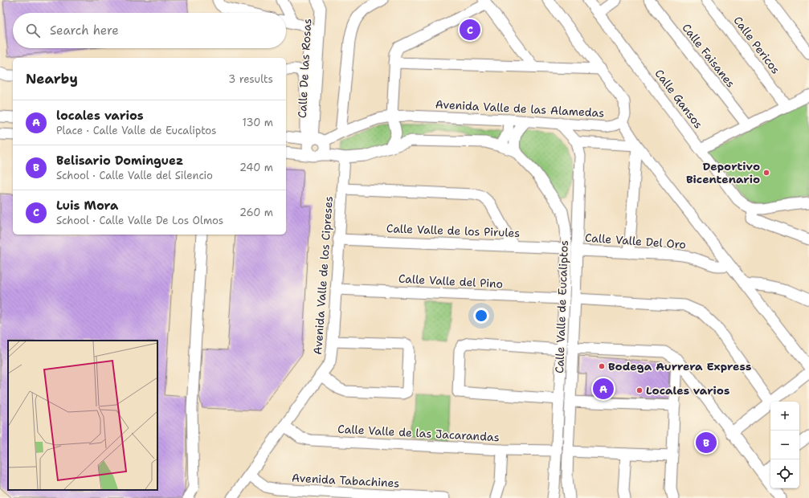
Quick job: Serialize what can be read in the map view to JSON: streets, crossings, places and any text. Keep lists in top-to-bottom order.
{
  "streets": {
    "street": [
      "Calle Pericos",
      "Calle Faisanes",
      "Calle De las Rosas",
      "Calle Gansos",
      "Avenida Valle de las Alamedas",
      "Calle Valle de los Pirules",
      "Calle Valle Del Oro",
      "Avenida Valle de los Cipreses",
      "Calle Valle del Pino",
      "Calle Valle de Eucaliptos",
      "Calle Valle de las Jacarandas",
      "Avenida Tabachines"
    ]
  },
  "crossings": [
    ["Calle De las Rosas", "Avenida Valle de las Alamedas"],
    ["Calle Valle de los Pirules", "Calle Valle Del Oro"],
    ["Calle Valle de los Pirules", "Avenida Valle de los Cipreses"],
    ["Calle Valle de los Pirules", "Calle Valle de Eucaliptos"],
    ["Calle Valle Del Oro", "Calle Valle de Eucaliptos"],
    ["Avenida Valle de los Cipreses", "Calle Valle del Pino"],
    ["Avenida Valle de los Cipreses", "Calle Valle de las Jacarandas"],
    ["Avenida Valle de los Cipreses", "Avenida Tabachines"],
    ["Calle Valle del Pino", "Calle Valle de Eucaliptos"],
    ["Calle Valle de Eucaliptos", "Calle Valle de las Jacarandas"]
  ],
  "places": ["Deportivo Bicentenario", "Bodega Aurrera Express", "Locales varios"],
  "page": {
    "search": "Search here",
    "pins": ["C", "A", "B"],
    "heading": ["Nearby", "3 results"],
    "list": [
      {
        "mark": "A",
        "name": "locales varios",
        "note": "Place · Calle Valle de Eucaliptos",
        "value": "130 m"
      },
      {
        "mark": "B",
        "name": "Belisario Dominguez",
        "note": "School · Calle Valle del Silencio",
        "value": "240 m"
      },
      {
        "mark": "C",
        "name": "Luis Mora",
        "note": "School · Calle Valle De Los Olmos",
        "value": "260 m"
      }
    ],
    "map_buttons": ["+", "−"]
  }
}
